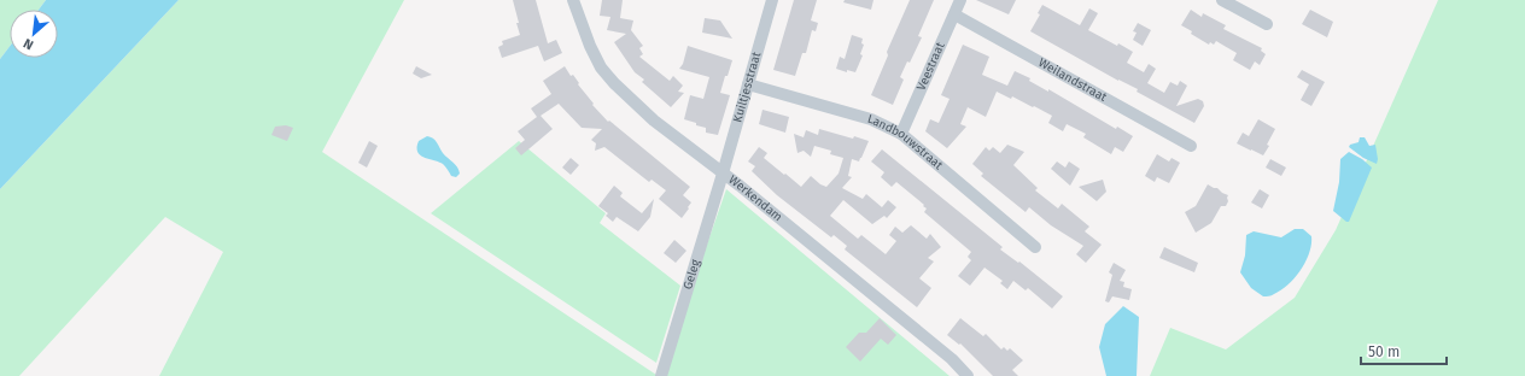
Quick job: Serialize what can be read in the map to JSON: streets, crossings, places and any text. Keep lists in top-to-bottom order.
{
  "streets": {
    "street": [
      "Veestraat",
      "Weilandstraat",
      "Kuiltjesstraat",
      "Landbouwstraat",
      "Werkendam",
      "Geleg"
    ]
  },
  "crossings": [
    ["Veestraat", "Weilandstraat"],
    ["Veestraat", "Landbouwstraat"],
    ["Kuiltjesstraat", "Landbouwstraat"],
    ["Kuiltjesstraat", "Werkendam"],
    ["Kuiltjesstraat", "Geleg"],
    ["Werkendam", "Geleg"]
  ],
  "scale_bar": "50 m",
  "north": "bottom left"
}
